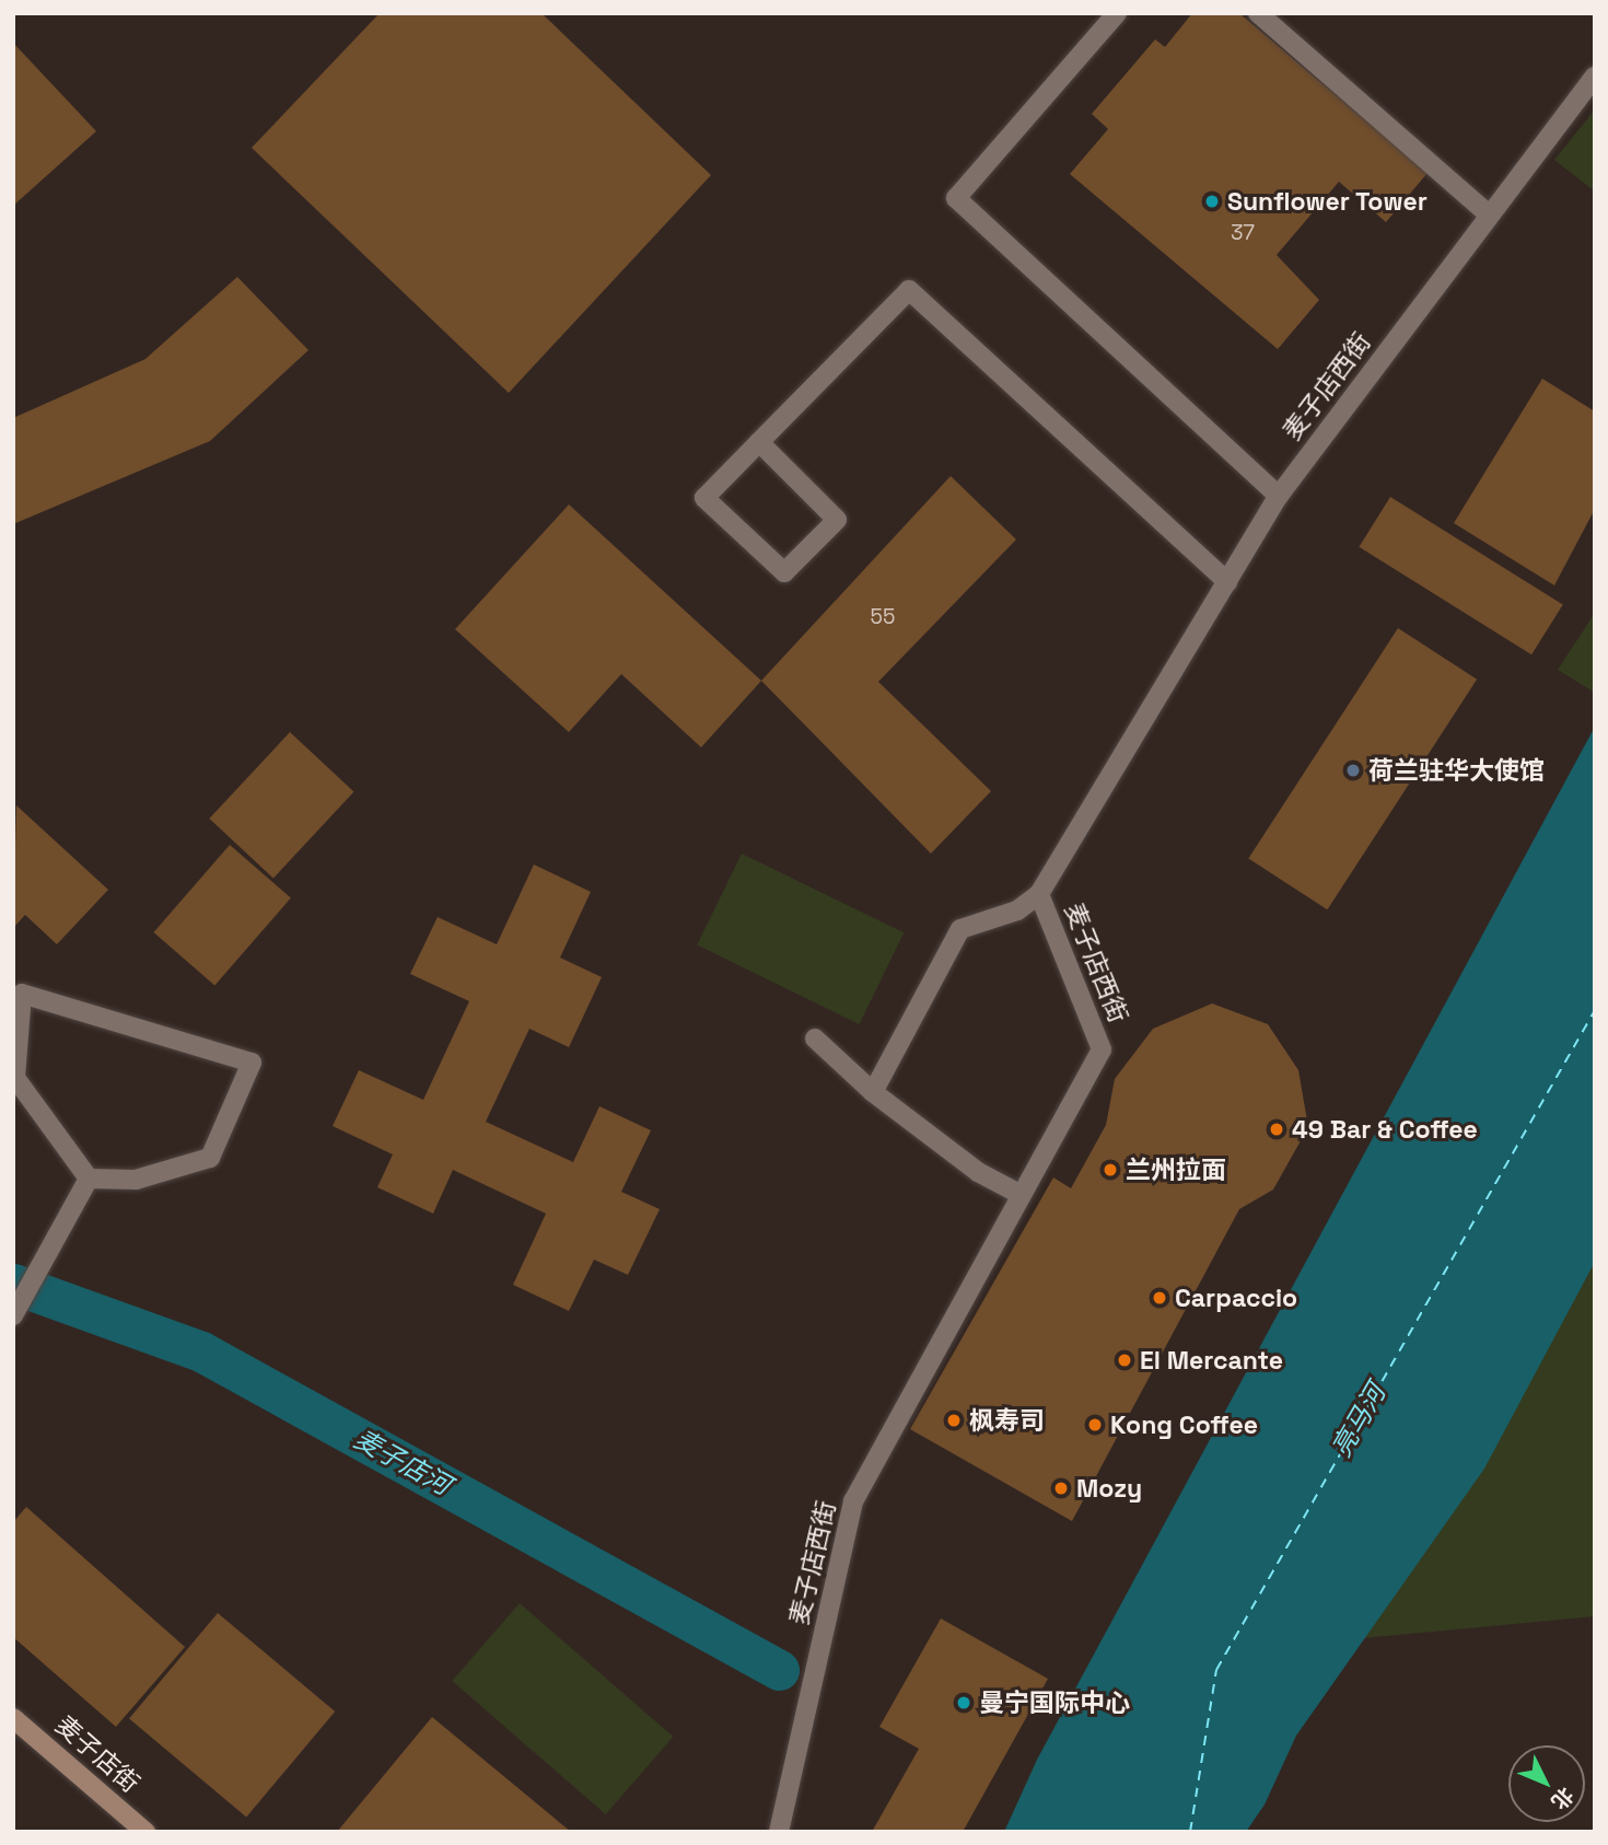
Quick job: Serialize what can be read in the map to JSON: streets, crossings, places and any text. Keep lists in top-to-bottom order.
{
  "streets": {
    "street": ["麦子店西街", "麦子店街"]
  },
  "water": ["亮马河", "麦子店河"],
  "places": [
    "Sunflower Tower",
    "荷兰驻华大使馆",
    "49 Bar & Coffee",
    "兰州拉面",
    "Carpaccio",
    "El Mercante",
    "枫寿司",
    "Kong Coffee",
    "Mozy",
    "曼宁国际中心"
  ],
  "house_numbers": ["37", "55"],
  "north": "bottom right"
}
